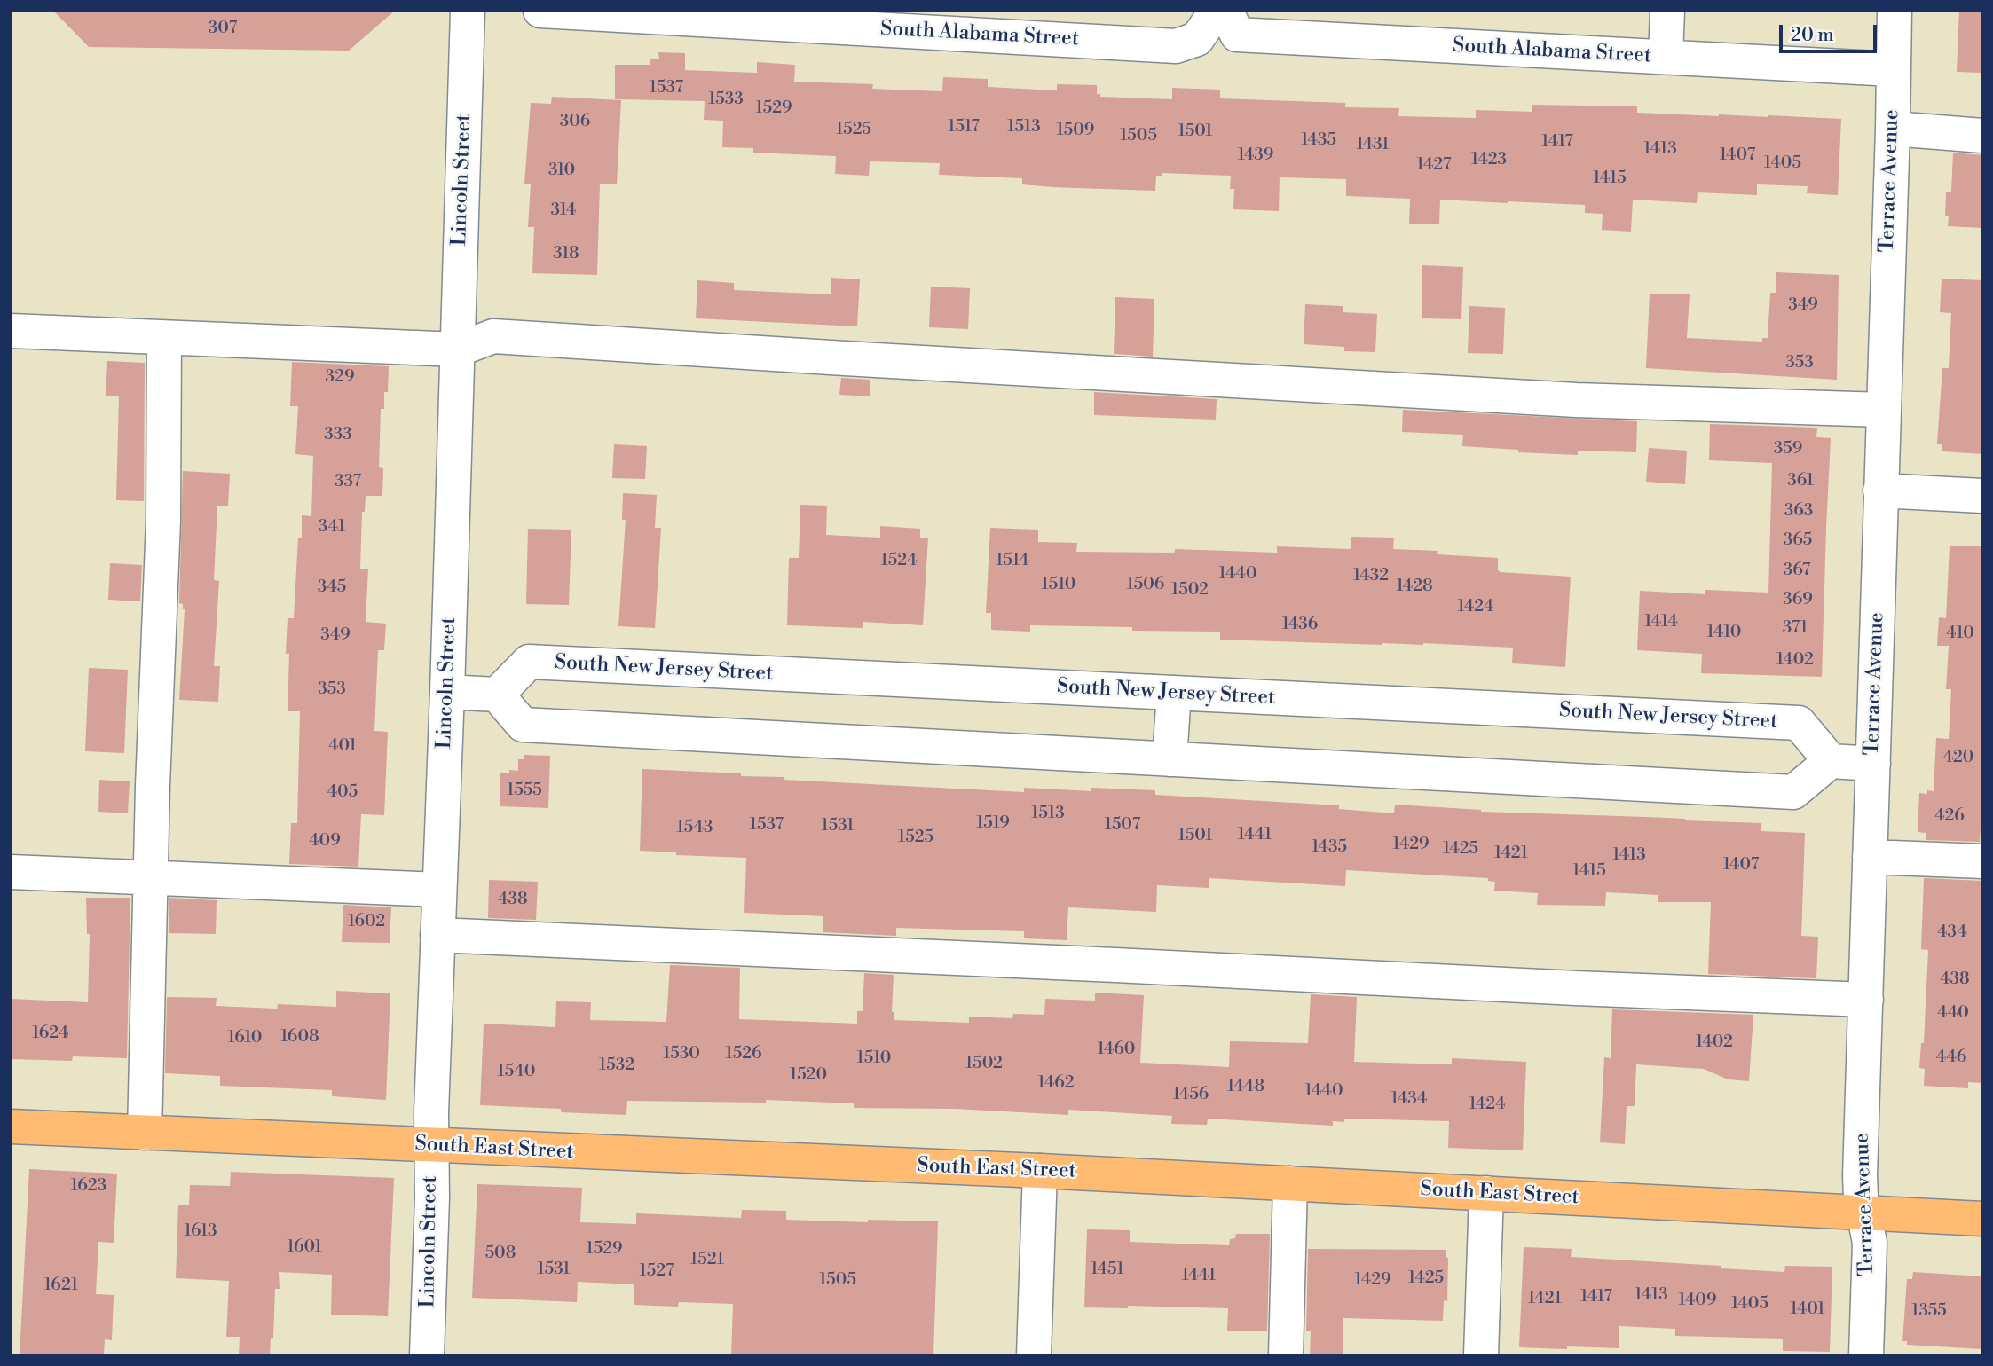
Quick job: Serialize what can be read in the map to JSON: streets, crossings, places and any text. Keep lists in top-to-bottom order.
{
  "streets": {
    "main road": ["South East Street"],
    "street": [
      "South Alabama Street",
      "Lincoln Street",
      "Terrace Avenue",
      "South New Jersey Street"
    ]
  },
  "crossings": [
    ["South Alabama Street", "Terrace Avenue"],
    ["Lincoln Street", "South East Street"],
    ["Terrace Avenue", "South East Street"]
  ],
  "house_numbers": [
    "307",
    "1537",
    "1533",
    "1529",
    "306",
    "1517",
    "1513",
    "1525",
    "1509",
    "1501",
    "1505",
    "1435",
    "1417",
    "1431",
    "1413",
    "1439",
    "1407",
    "1423",
    "1405",
    "1427",
    "310",
    "1415",
    "314",
    "318",
    "349",
    "353",
    "329",
    "333",
    "359",
    "361",
    "337",
    "363",
    "341",
    "365",
    "1524",
    "1514",
    "367",
    "1440",
    "1432",
    "1510",
    "1506",
    "1428",
    "345",
    "1502",
    "369",
    "1424",
    "1414",
    "1436",
    "371",
    "1410",
    "410",
    "349",
    "1402",
    "353",
    "401",
    "420",
    "1555",
    "405",
    "1513",
    "426",
    "1519",
    "1537",
    "1507",
    "1531",
    "1543",
    "1441",
    "1501",
    "1525",
    "409",
    "1429",
    "1435",
    "1425",
    "1421",
    "1413",
    "1407",
    "1415",
    "438",
    "1602",
    "434",
    "438",
    "440",
    "1624",
    "1608",
    "1610",
    "1402",
    "1460",
    "1530",
    "1526",
    "446",
    "1510",
    "1502",
    "1532",
    "1540",
    "1520",
    "1462",
    "1448",
    "1440",
    "1456",
    "1434",
    "1424",
    "1623",
    "1613",
    "1601",
    "1529",
    "508",
    "1521",
    "1531",
    "1451",
    "1527",
    "1441",
    "1425",
    "1505",
    "1429",
    "1621",
    "1413",
    "1417",
    "1421",
    "1409",
    "1405",
    "1401",
    "1355"
  ],
  "scale_bar": "20 m"
}
